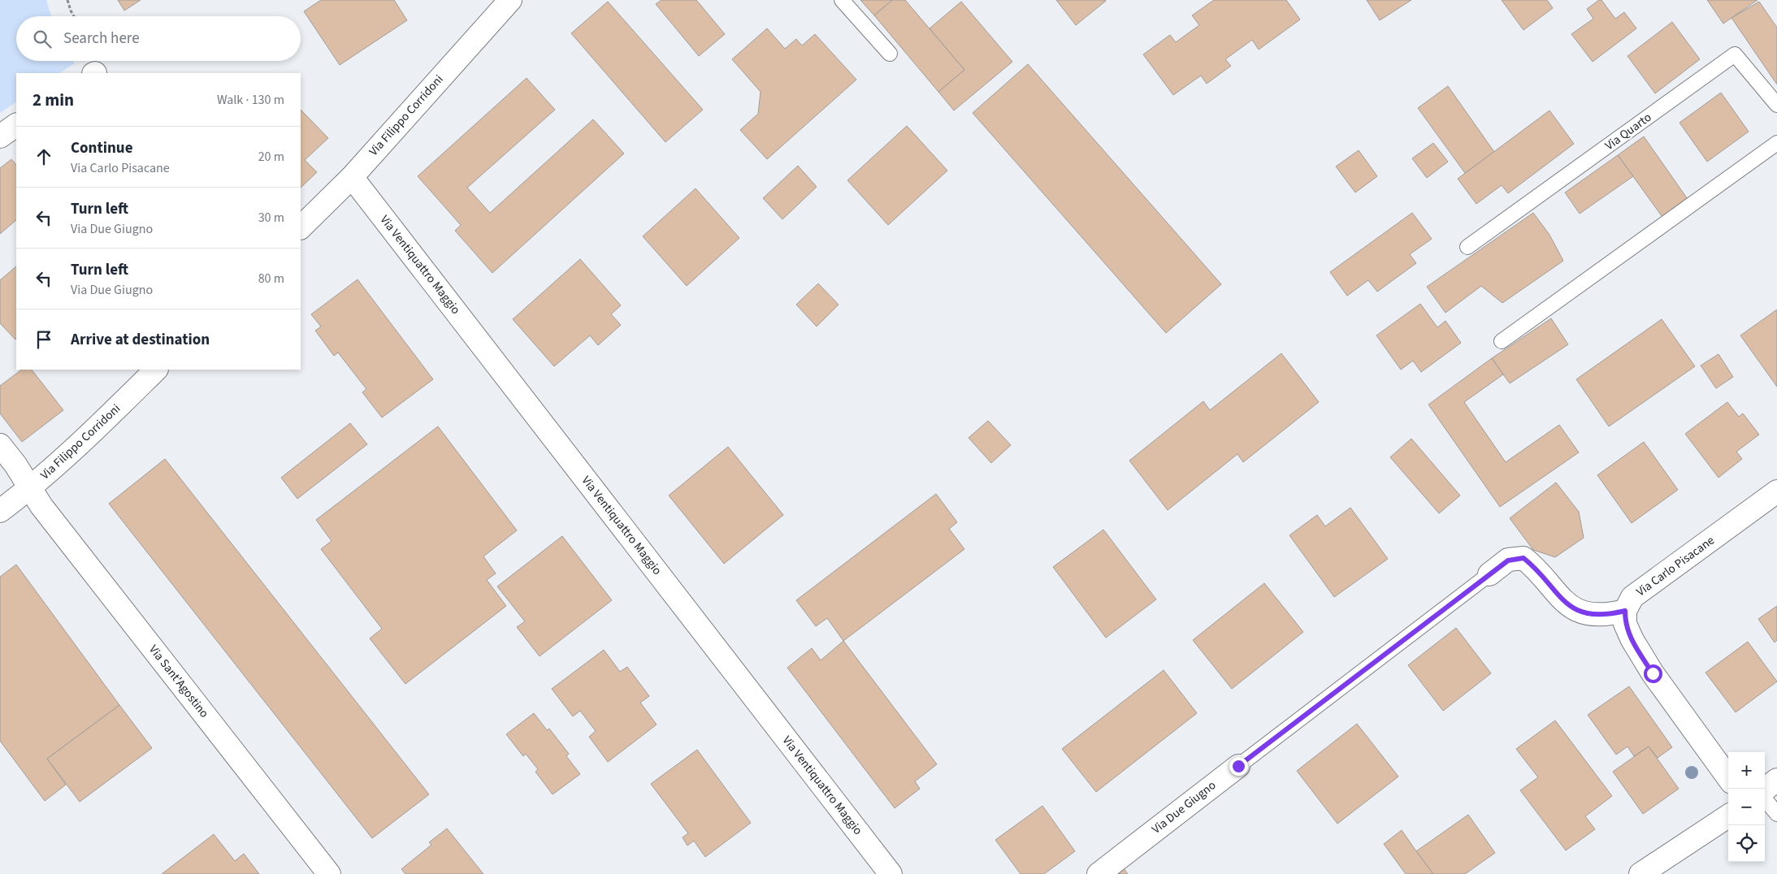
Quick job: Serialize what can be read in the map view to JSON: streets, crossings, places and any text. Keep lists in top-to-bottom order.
{
  "streets": {
    "street": [
      "Via Filippo Corridoni",
      "Via Ventiquattro Maggio",
      "Via Carlo Pisacane",
      "Via Sant'Agostino",
      "Via Due Giugno"
    ],
    "lane": ["Via Quarto"]
  },
  "crossings": [
    ["Via Filippo Corridoni", "Via Ventiquattro Maggio"],
    ["Via Filippo Corridoni", "Via Sant'Agostino"],
    ["Via Carlo Pisacane", "Via Due Giugno"]
  ],
  "page": {
    "search": "Search here",
    "heading": ["2 min", "Walk · 130 m"],
    "list": [
      ["Continue", "Via Carlo Pisacane", "20 m"],
      ["Turn left", "Via Due Giugno", "30 m"],
      ["Turn left", "Via Due Giugno", "80 m"],
      "Arrive at destination"
    ],
    "map_buttons": ["+", "−"]
  }
}
